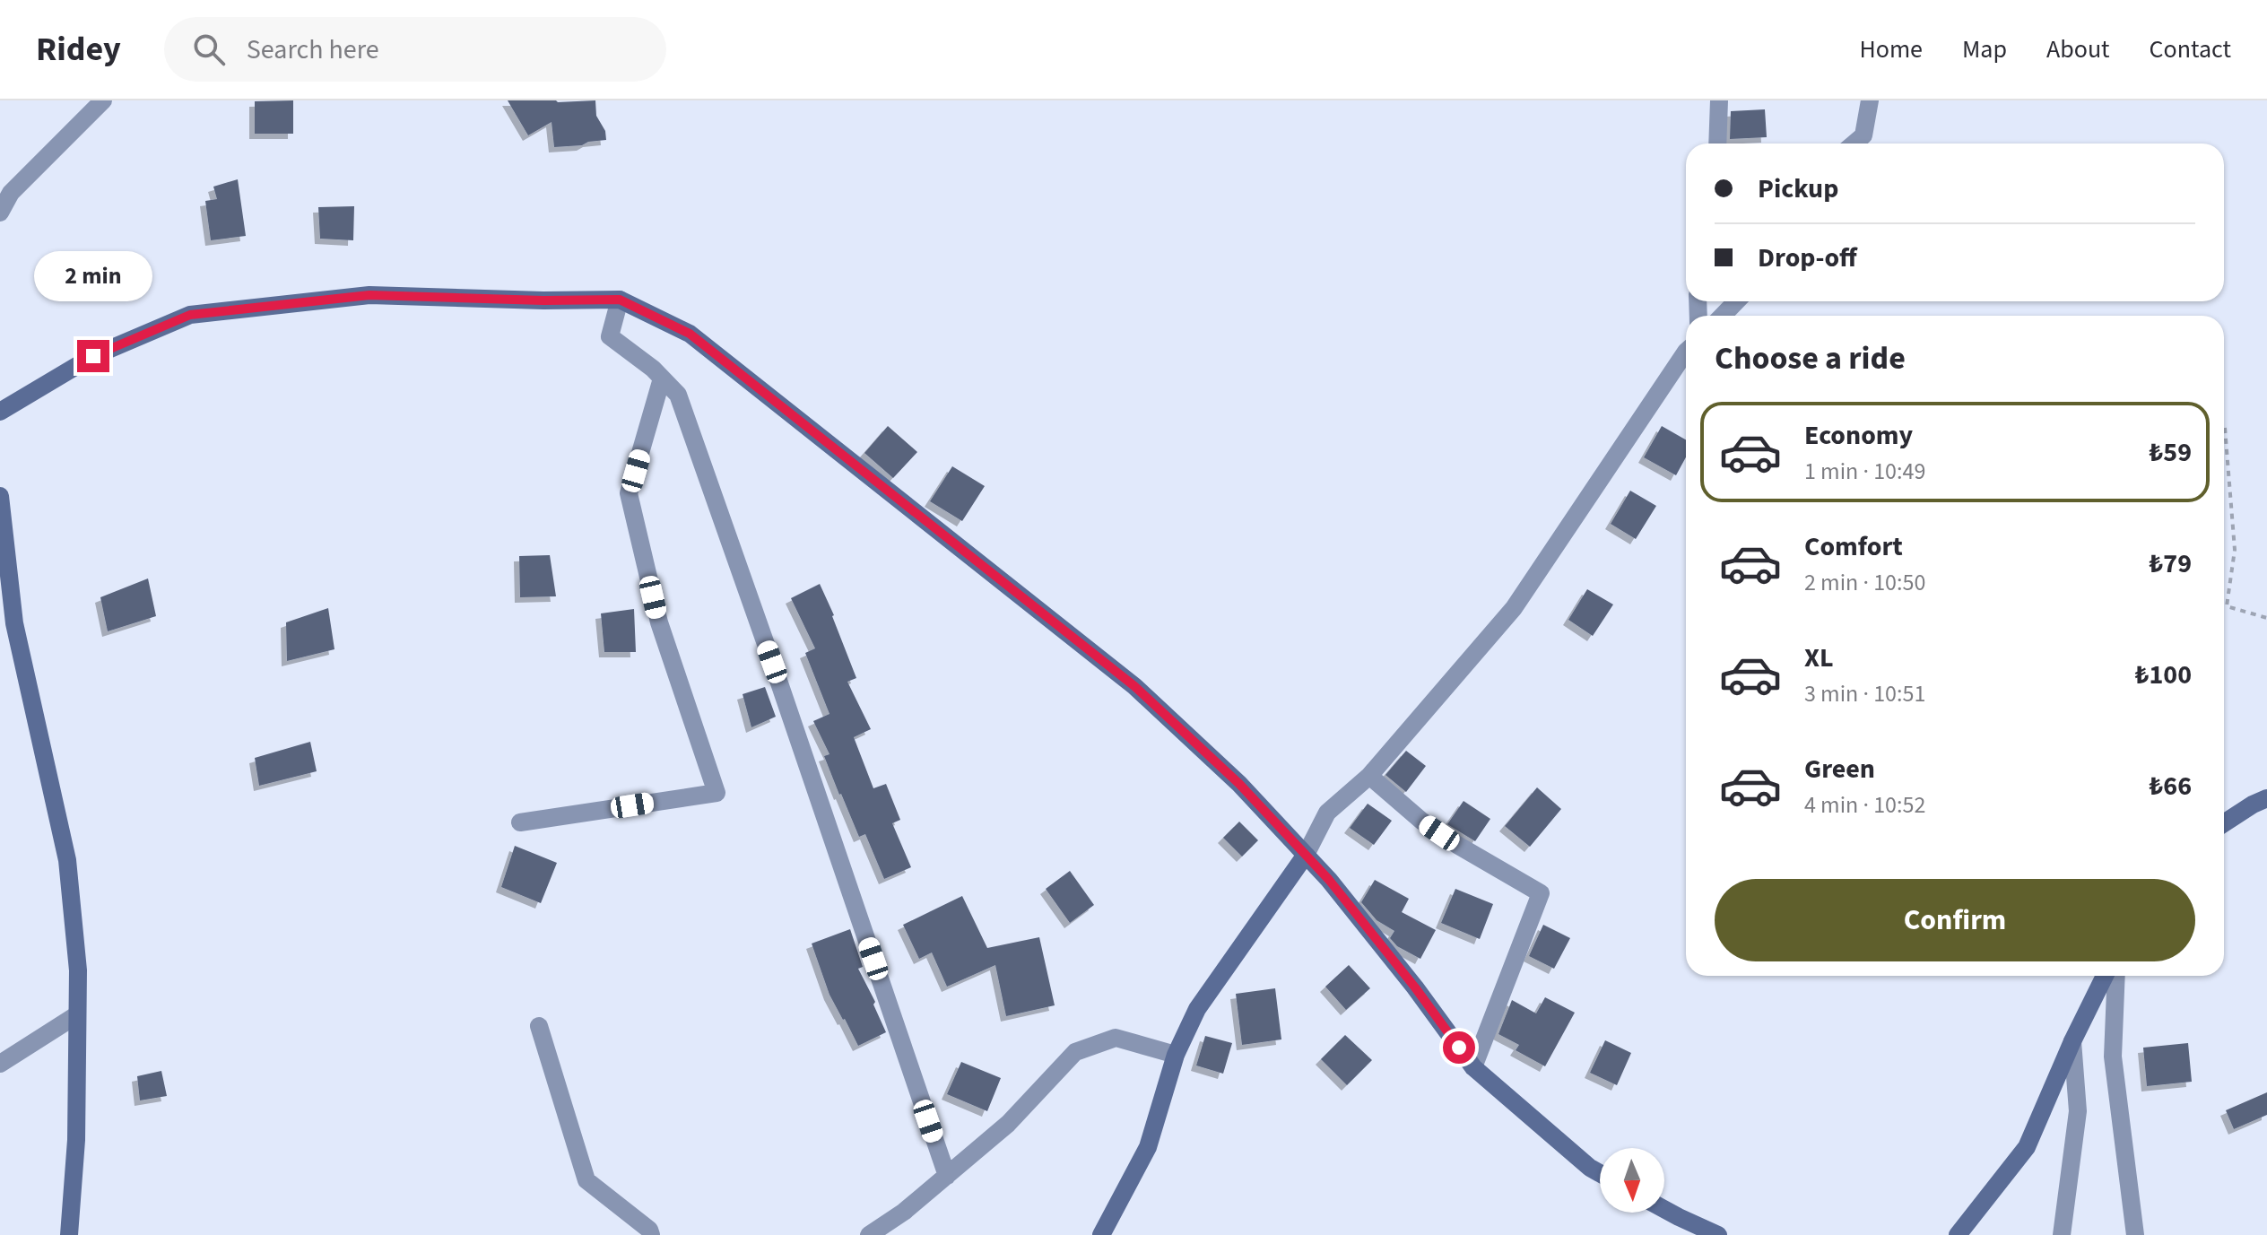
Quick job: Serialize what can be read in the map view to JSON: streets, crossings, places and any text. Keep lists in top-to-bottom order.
{
  "north": "bottom",
  "page": {
    "header": "Ridey",
    "search": "Search here",
    "nav": [
      "Home",
      "Map",
      "About",
      "Contact"
    ],
    "banner": ["Pickup", "Drop-off"],
    "bubble": "2 min",
    "heading": "Choose a ride",
    "list": [
      {
        "name": "Economy",
        "note": "1 min · 10:49",
        "value": "₺59"
      },
      {
        "name": "Comfort",
        "note": "2 min · 10:50",
        "value": "₺79"
      },
      {
        "name": "XL",
        "note": "3 min · 10:51",
        "value": "₺100"
      },
      {
        "name": "Green",
        "note": "4 min · 10:52",
        "value": "₺66"
      }
    ],
    "buttons": "Confirm"
  }
}
